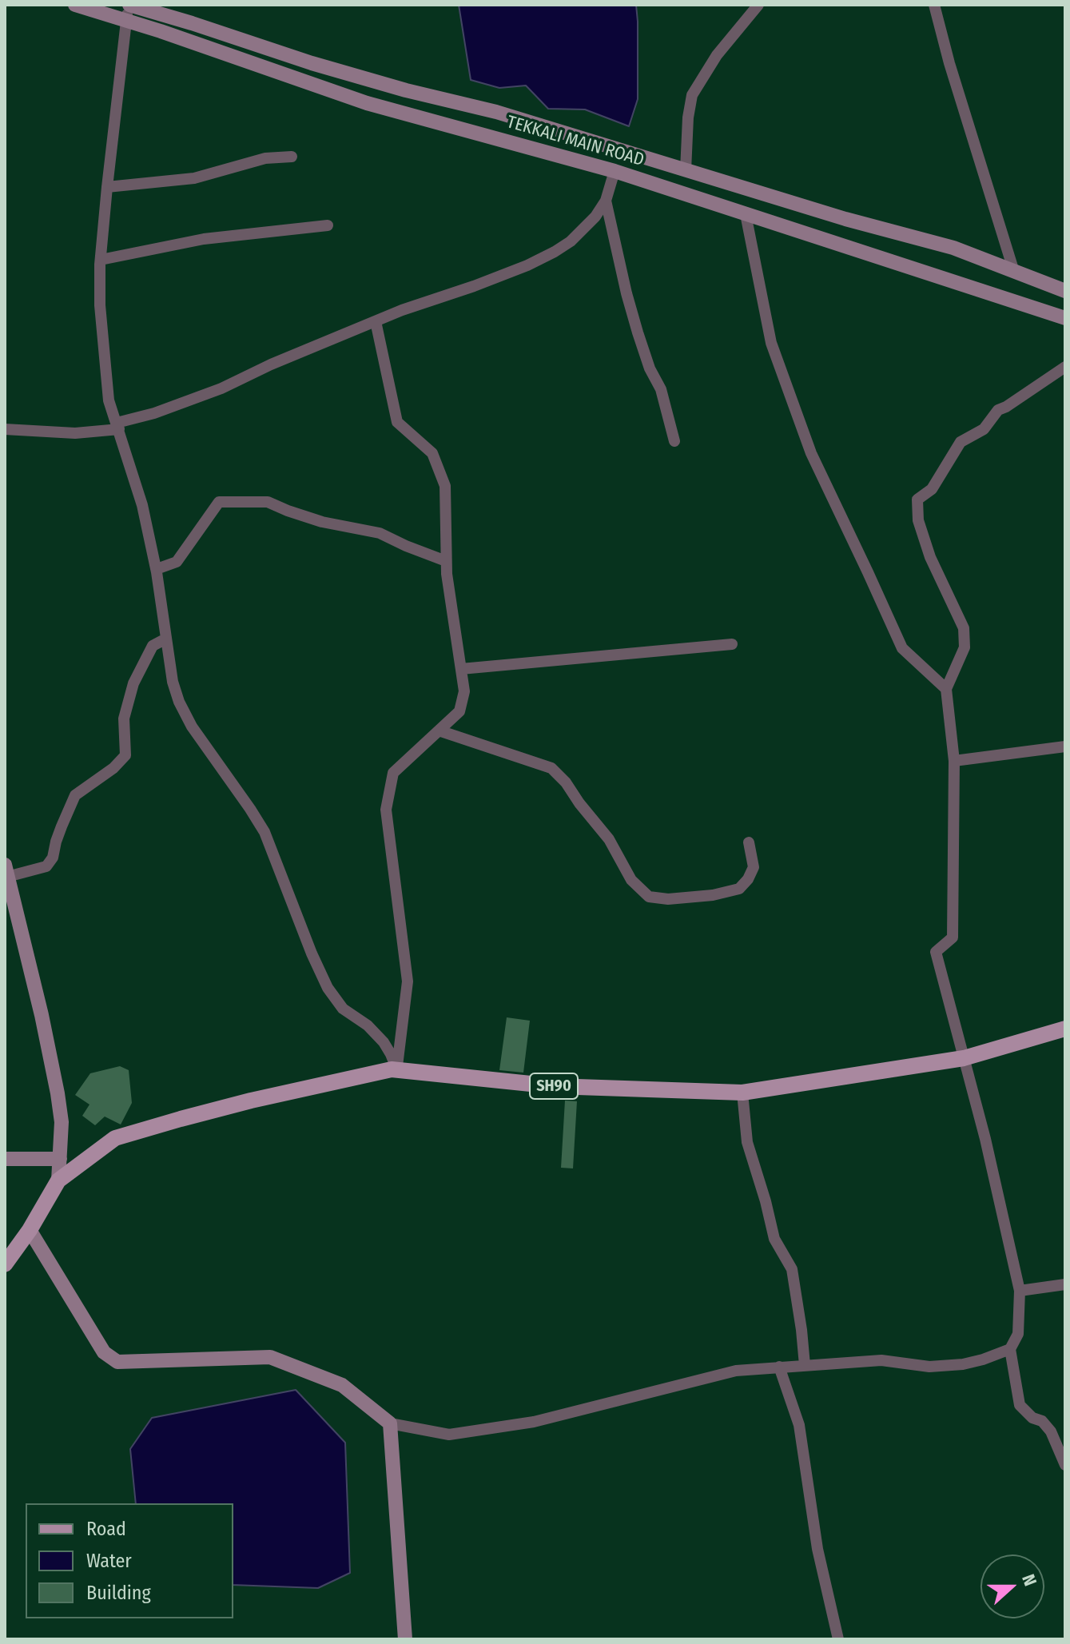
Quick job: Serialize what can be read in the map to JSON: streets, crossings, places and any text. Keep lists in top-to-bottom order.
{
  "streets": {
    "main road": ["TEKKALI MAIN ROAD", "SH90"]
  },
  "legend": ["Road", "Water", "Building"],
  "north": "right"
}
